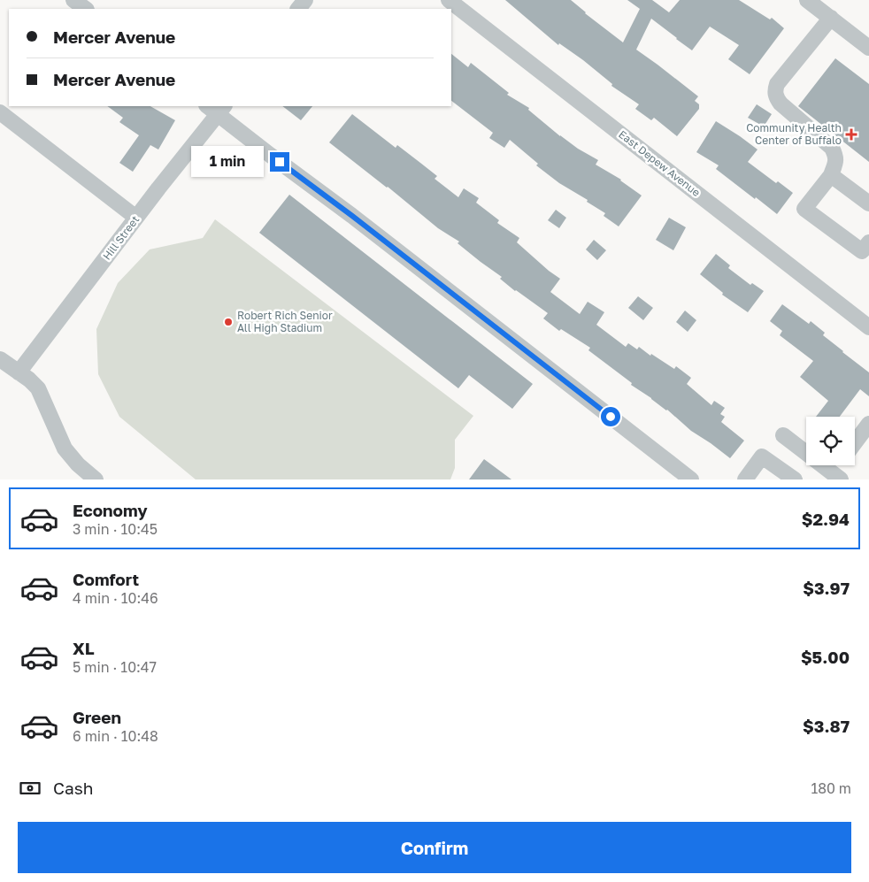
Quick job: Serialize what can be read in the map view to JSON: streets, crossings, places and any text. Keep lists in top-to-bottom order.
{
  "streets": {
    "street": ["East Depew Avenue", "Hill Street"]
  },
  "places": {
    "health": ["Community Health Center of Buffalo"],
    "other": ["Robert Rich Senior All High Stadium"]
  },
  "page": {
    "banner": ["Mercer Avenue", "Mercer Avenue"],
    "bubble": "1 min",
    "list": [
      {
        "name": "Economy",
        "note": "3 min · 10:45",
        "value": "$2.94"
      },
      {
        "name": "Comfort",
        "note": "4 min · 10:46",
        "value": "$3.97"
      },
      {
        "name": "XL",
        "note": "5 min · 10:47",
        "value": "$5.00"
      },
      {
        "name": "Green",
        "note": "6 min · 10:48",
        "value": "$3.87"
      }
    ],
    "pay": ["Cash", "180 m"],
    "buttons": "Confirm"
  }
}
